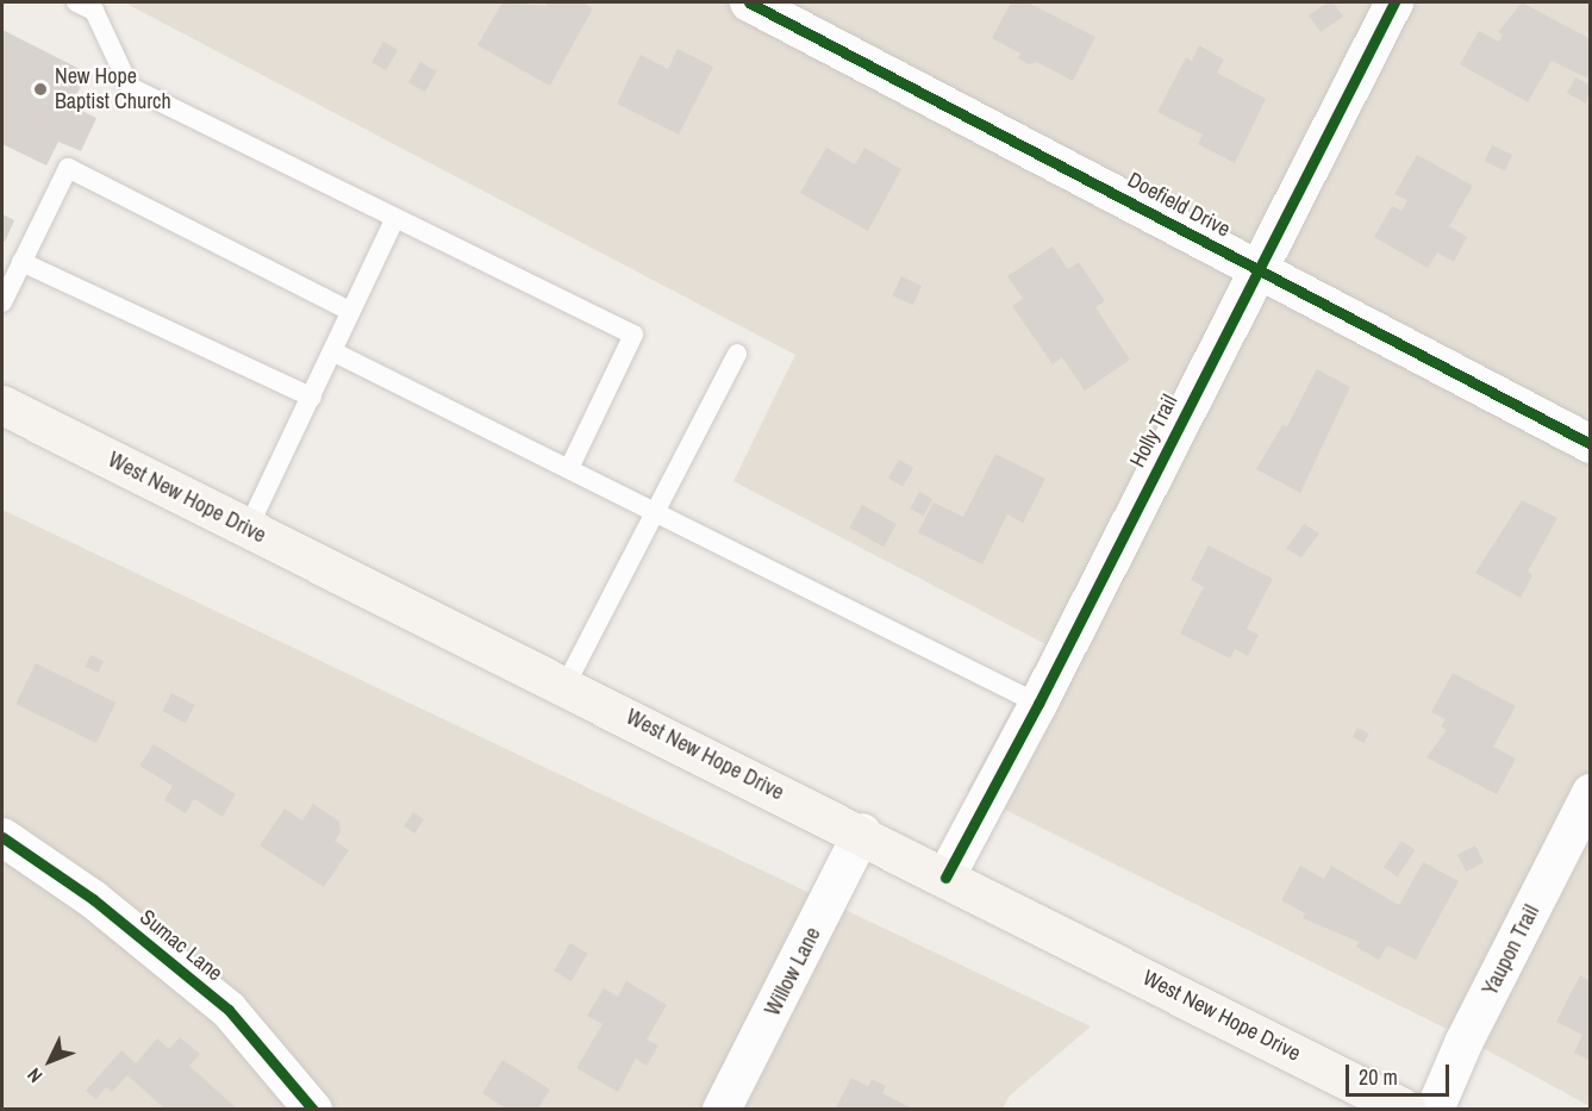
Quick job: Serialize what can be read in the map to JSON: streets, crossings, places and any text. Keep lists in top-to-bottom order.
{
  "streets": {
    "main road": ["West New Hope Drive"],
    "street": [
      "Doefield Drive",
      "Holly Trail",
      "Sumac Lane",
      "Yaupon Trail",
      "Willow Lane"
    ]
  },
  "crossings": [
    ["Doefield Drive", "Holly Trail"],
    ["Holly Trail", "West New Hope Drive"],
    ["West New Hope Drive", "Willow Lane"]
  ],
  "places": ["New Hope Baptist Church"],
  "scale_bar": "20 m",
  "north": "bottom left"
}
